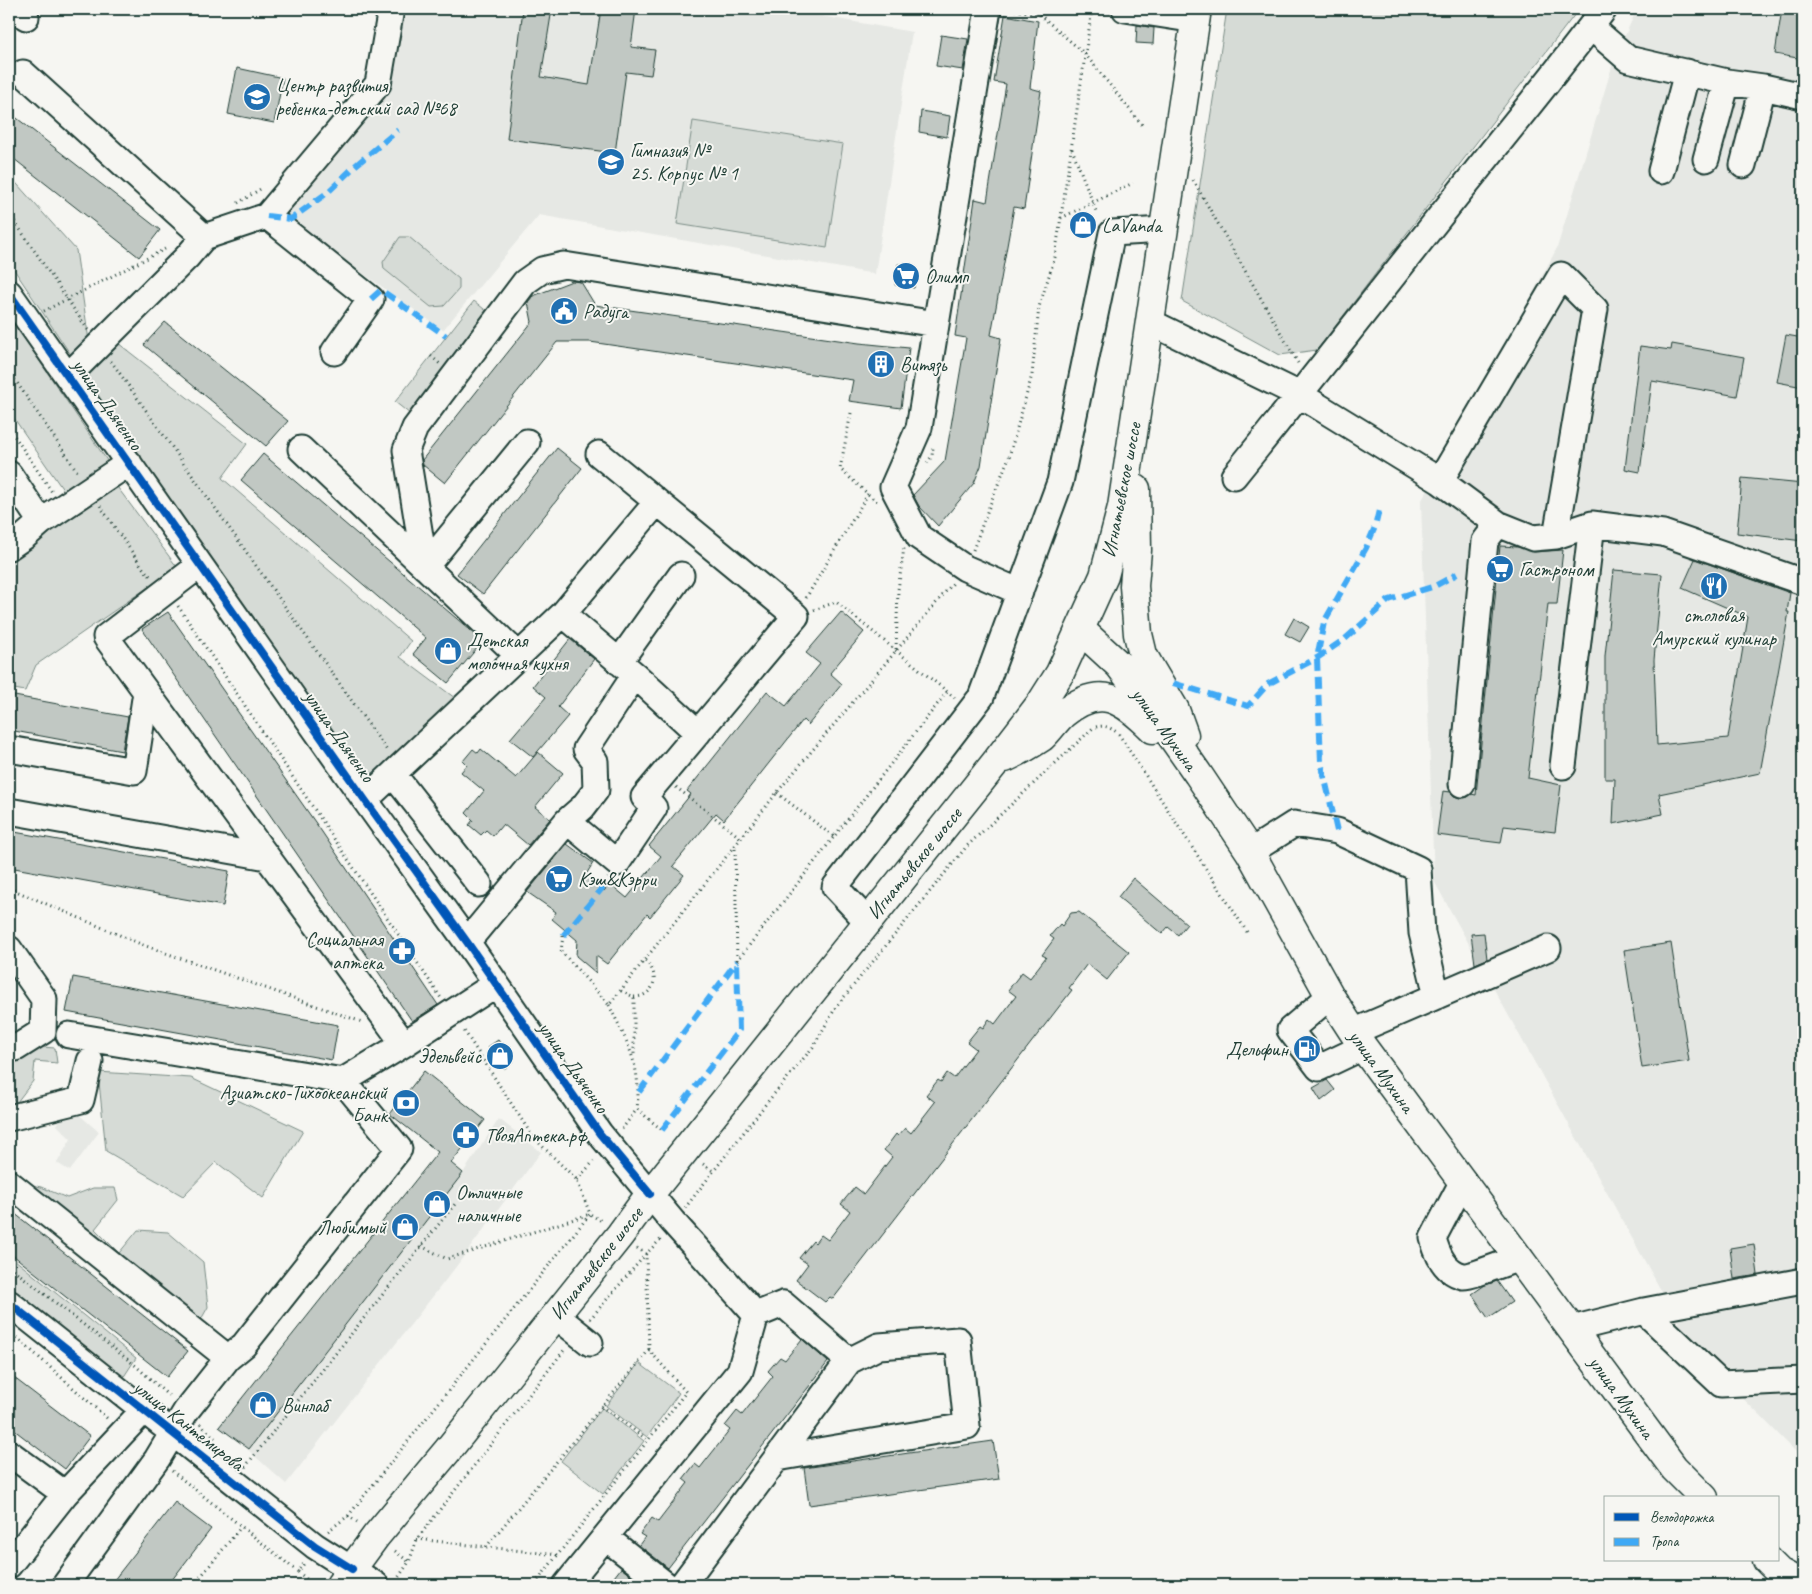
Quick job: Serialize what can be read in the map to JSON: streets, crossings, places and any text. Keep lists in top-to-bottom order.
{
  "streets": {
    "main road": ["Игнатьевское шоссе", "улица Мухина"],
    "street": ["улица Дьяченко", "улица Кантемирова"]
  },
  "crossings": [
    ["улица Дьяченко", "Игнатьевское шоссе"],
    ["Игнатьевское шоссе", "улица Мухина"],
    ["Игнатьевское шоссе", "улица Кантемирова"]
  ],
  "places": {
    "school or university": ["Центр развития ребенка-детский сад №68", "Гимназия № 25. Корпус № 1"],
    "shop": [
      "LaVanda",
      "Детская молочная кухня",
      "Эдельвейс",
      "Отличные наличные",
      "Любимый",
      "Винлаб"
    ],
    "supermarket": ["Олимп", "Гастроном", "Кэш&Кэрри"],
    "public building": ["Радуга"],
    "building": ["Витязь"],
    "restaurant": ["столовая Амурский кулинар"],
    "pharmacy": ["Социальная аптека", "ТвояАптека.рф"],
    "fuel station": ["Дельфин"],
    "bank": ["Азиатско-Тихоокеанский Банк"]
  },
  "legend": ["Велодорожка", "Тропа"]
}
